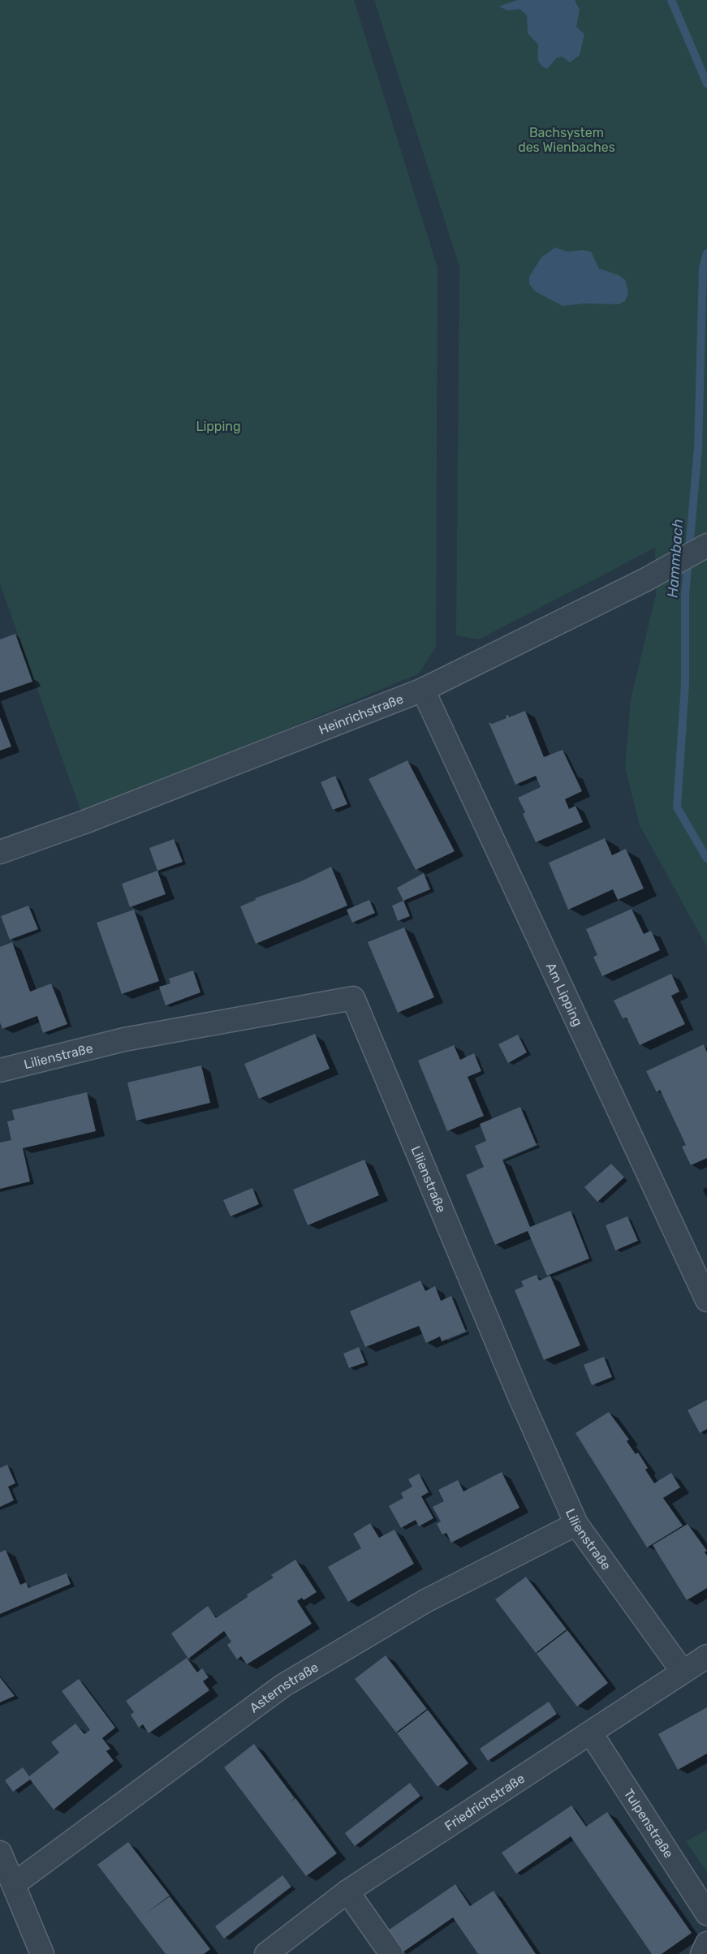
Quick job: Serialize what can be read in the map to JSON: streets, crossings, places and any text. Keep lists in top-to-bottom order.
{
  "streets": {
    "street": [
      "Heinrichstraße",
      "Am Lipping",
      "Lilienstraße",
      "Asternstraße",
      "Friedrichstraße",
      "Tulpenstraße"
    ]
  },
  "crossings": [
    ["Heinrichstraße", "Am Lipping"],
    ["Lilienstraße", "Asternstraße"],
    ["Lilienstraße", "Friedrichstraße"],
    ["Friedrichstraße", "Tulpenstraße"]
  ],
  "water": ["Hammbach"],
  "parks": ["Bachsystem des Wienbaches", "Lipping"]
}
